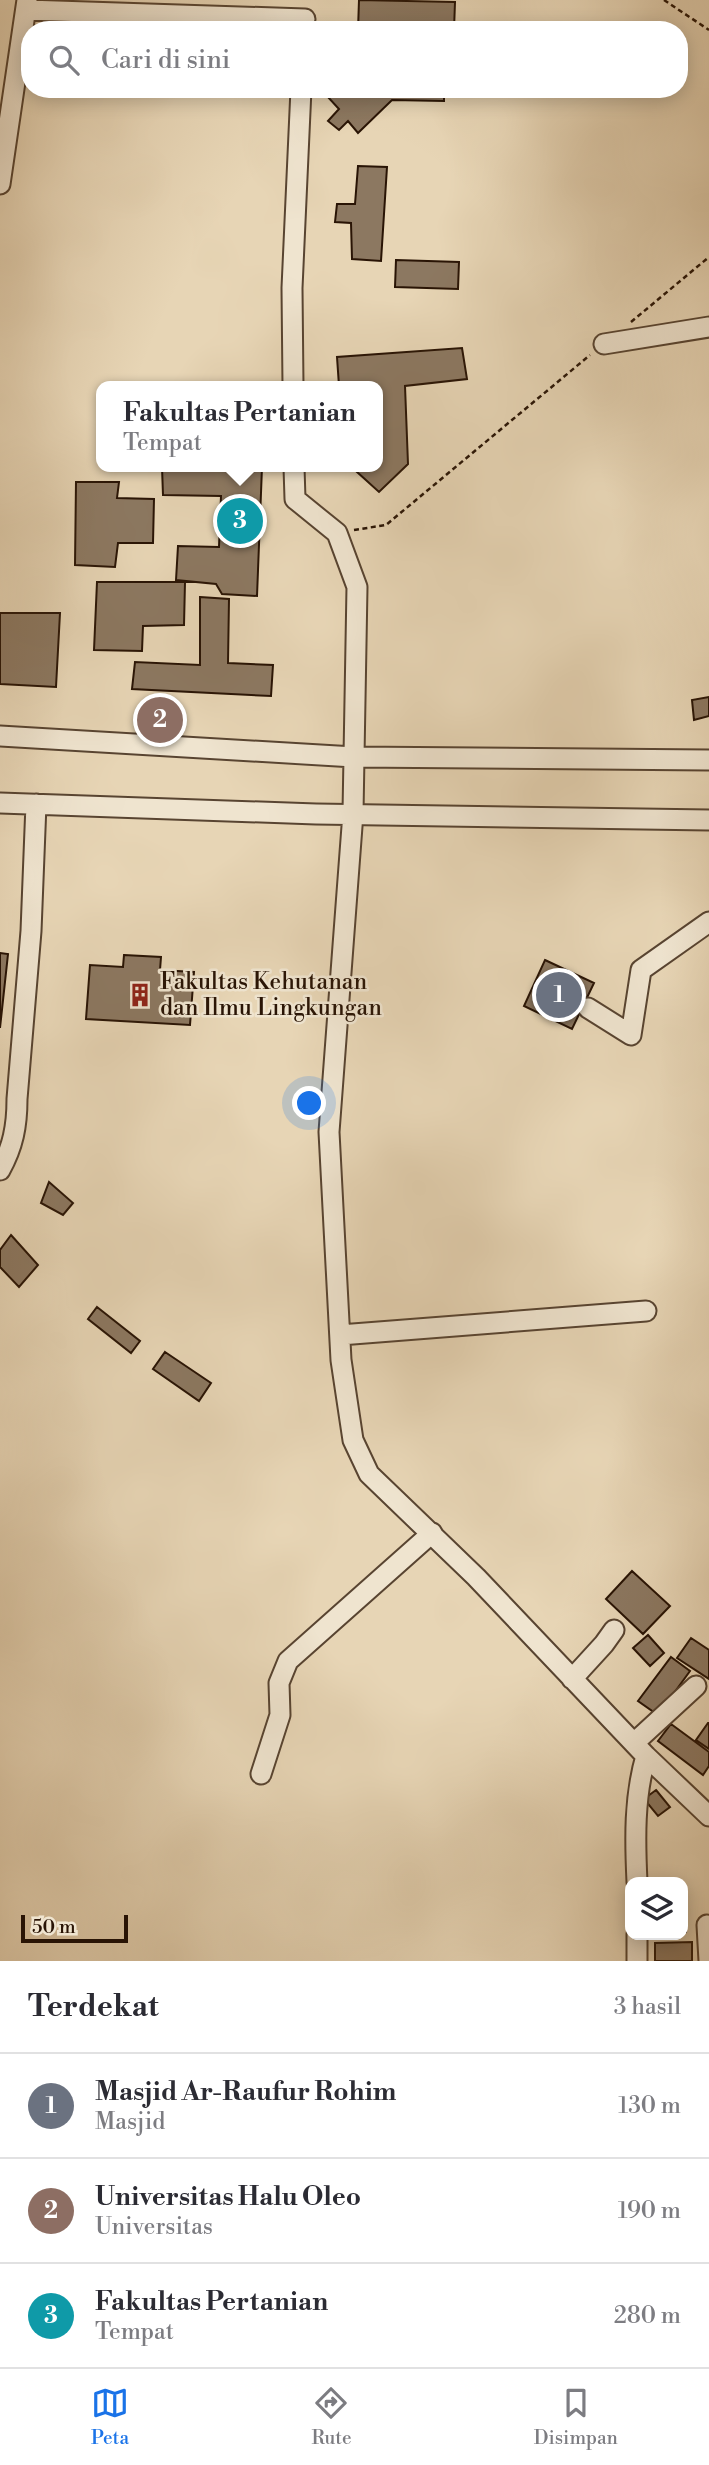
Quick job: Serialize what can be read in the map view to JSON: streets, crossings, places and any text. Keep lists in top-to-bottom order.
{
  "places": {
    "building": ["Fakultas Kehutanan dan Ilmu Lingkungan"]
  },
  "scale_bar": "50 m",
  "page": {
    "search": "Cari di sini",
    "popup": ["Fakultas Pertanian", "Tempat"],
    "pins": ["3", "2", "1"],
    "scale": "50 m",
    "heading": ["Terdekat", "3 hasil"],
    "list": [
      {
        "mark": "1",
        "name": "Masjid Ar-Raufur Rohim",
        "note": "Masjid",
        "value": "130 m"
      },
      {
        "mark": "2",
        "name": "Universitas Halu Oleo",
        "note": "Universitas",
        "value": "190 m"
      },
      {
        "mark": "3",
        "name": "Fakultas Pertanian",
        "note": "Tempat",
        "value": "280 m"
      }
    ],
    "nav": ["Peta", "Rute", "Disimpan"]
  }
}
